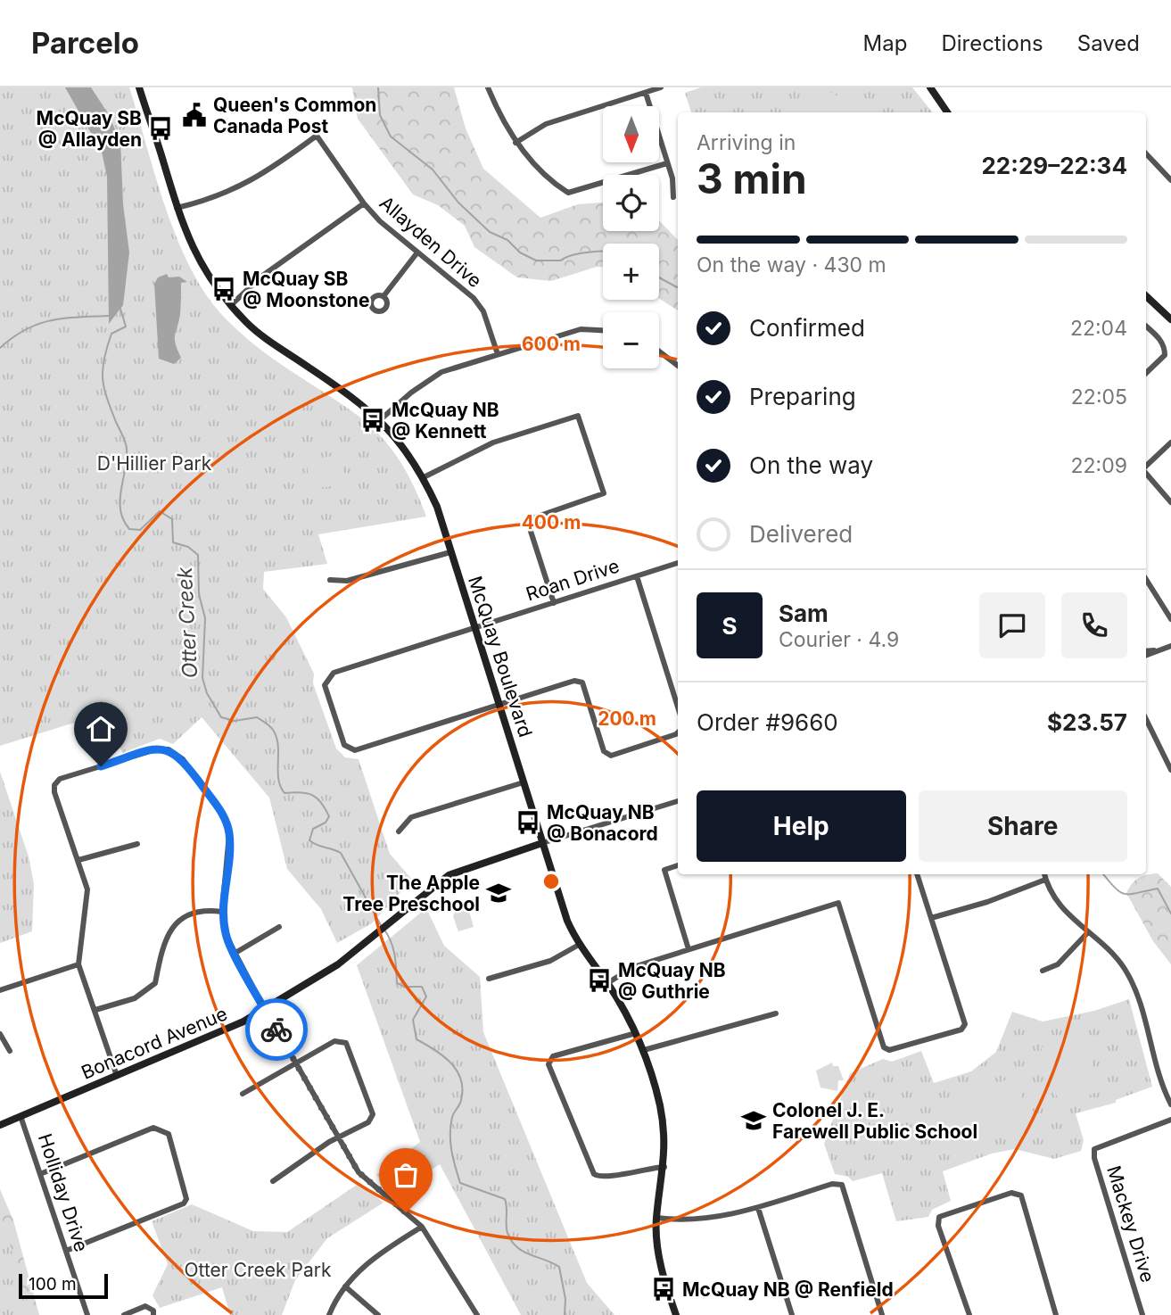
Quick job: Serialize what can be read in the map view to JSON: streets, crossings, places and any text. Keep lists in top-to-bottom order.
{
  "streets": {
    "street": [
      "Allayden Drive",
      "Roan Drive",
      "McQuay Boulevard",
      "Bonacord Avenue",
      "Holliday Drive",
      "Mackey Drive"
    ]
  },
  "crossings": [
    ["Allayden Drive", "McQuay Boulevard"],
    ["Roan Drive", "McQuay Boulevard"],
    ["McQuay Boulevard", "Bonacord Avenue"],
    ["Bonacord Avenue", "Holliday Drive"]
  ],
  "water": ["Otter Creek"],
  "parks": ["D'Hillier Park", "Otter Creek Park"],
  "places": {
    "public building": ["Queen's Common Canada Post"],
    "bus stop": [
      "McQuay SB @ Allayden",
      "McQuay SB @ Moonstone",
      "McQuay NB @ Kennett",
      "McQuay NB @ Bonacord",
      "McQuay NB @ Guthrie",
      "McQuay NB @ Renfield"
    ],
    "school or university": ["The Apple Tree Preschool", "Colonel J. E. Farewell Public School"]
  },
  "scale_bar": "100 m",
  "north": "bottom",
  "page": {
    "header": "Parcelo",
    "nav": ["Map", "Directions", "Saved"],
    "map_buttons": ["+", "−"],
    "heading": ["3 min", "Arriving in", "22:29–22:34"],
    "panel": [
      "Sam",
      "Courier · 4.9",
      "Order #9660",
      "$23.57"
    ],
    "bar": "On the way · 430 m",
    "list": [
      ["Confirmed", "22:04"],
      ["Preparing", "22:05"],
      ["On the way", "22:09"],
      "Delivered"
    ],
    "round": "S",
    "buttons": ["Help", "Share"],
    "scale": "100 m"
  },
  "rings": ["600 m", "400 m", "200 m"]
}
